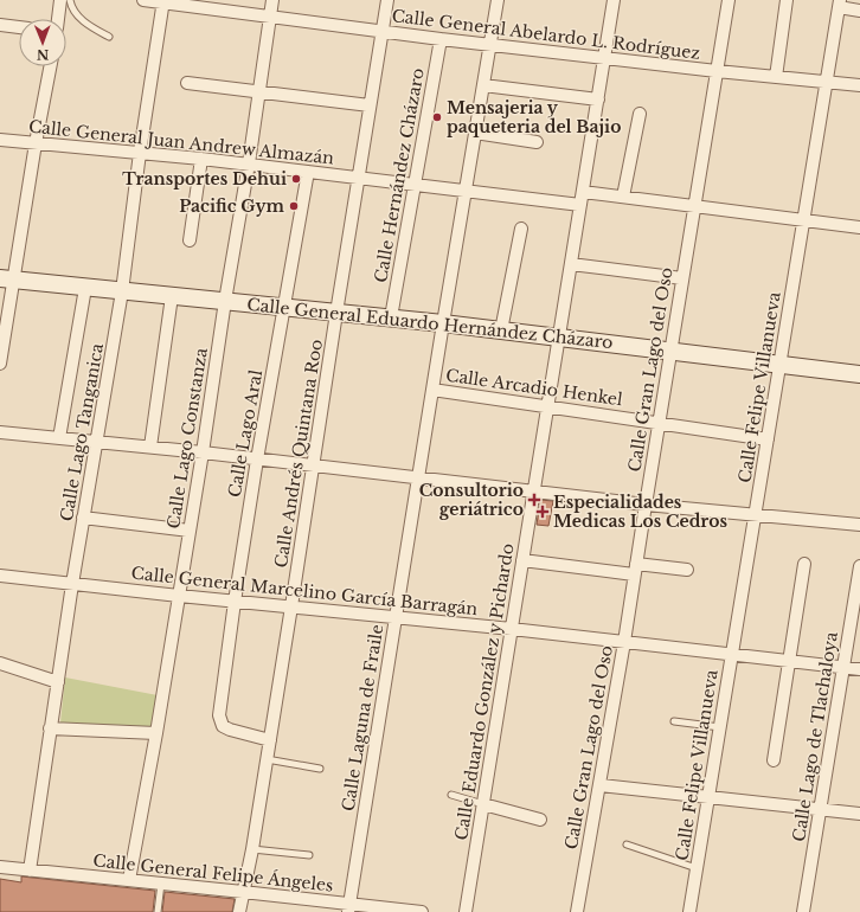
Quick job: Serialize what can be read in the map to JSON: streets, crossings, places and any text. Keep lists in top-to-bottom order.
{
  "streets": {
    "main road": ["Calle General Eduardo Hernández Cházaro"],
    "street": [
      "Calle General Abelardo L. Rodríguez",
      "Calle General Juan Andrew Almazán",
      "Calle Hernández Cházaro",
      "Calle Gran Lago del Oso",
      "Calle Arcadio Henkel",
      "Calle Felipe Villanueva",
      "Calle Lago Tanganica",
      "Calle Lago Aral",
      "Calle Lago Constanza",
      "Calle Andrés Quintana Roo",
      "Calle General Marcelino García Barragán",
      "Calle Eduardo González y Pichardo",
      "Calle Laguna de Fraile",
      "Calle Lago de Tlachaloya",
      "Calle General Felipe Ángeles"
    ]
  },
  "crossings": [
    ["Calle General Abelardo L. Rodríguez", "Calle Hernández Cházaro"],
    ["Calle General Abelardo L. Rodríguez", "Calle Gran Lago del Oso"],
    ["Calle General Abelardo L. Rodríguez", "Calle Arcadio Henkel"],
    ["Calle General Abelardo L. Rodríguez", "Calle Felipe Villanueva"],
    ["Calle General Abelardo L. Rodríguez", "Calle Lago Tanganica"],
    ["Calle General Abelardo L. Rodríguez", "Calle Lago Constanza"],
    ["Calle General Abelardo L. Rodríguez", "Calle Andrés Quintana Roo"],
    ["Calle General Abelardo L. Rodríguez", "Calle Eduardo González y Pichardo"],
    ["Calle General Juan Andrew Almazán", "Calle Hernández Cházaro"],
    ["Calle General Juan Andrew Almazán", "Calle Arcadio Henkel"],
    ["Calle General Juan Andrew Almazán", "Calle Lago Tanganica"],
    ["Calle General Juan Andrew Almazán", "Calle Lago Aral"],
    ["Calle General Juan Andrew Almazán", "Calle Lago Constanza"],
    ["Calle General Juan Andrew Almazán", "Calle Andrés Quintana Roo"],
    ["Calle General Juan Andrew Almazán", "Calle Eduardo González y Pichardo"],
    ["Calle Hernández Cházaro", "Calle General Eduardo Hernández Cházaro"],
    ["Calle General Eduardo Hernández Cházaro", "Calle Gran Lago del Oso"],
    ["Calle General Eduardo Hernández Cházaro", "Calle Arcadio Henkel"],
    ["Calle General Eduardo Hernández Cházaro", "Calle Felipe Villanueva"],
    ["Calle General Eduardo Hernández Cházaro", "Calle Lago Tanganica"],
    ["Calle General Eduardo Hernández Cházaro", "Calle Lago Aral"],
    ["Calle General Eduardo Hernández Cházaro", "Calle Lago Constanza"],
    ["Calle General Eduardo Hernández Cházaro", "Calle Andrés Quintana Roo"],
    ["Calle General Eduardo Hernández Cházaro", "Calle Eduardo González y Pichardo"],
    ["Calle Gran Lago del Oso", "Calle Arcadio Henkel"],
    ["Calle Gran Lago del Oso", "Calle General Marcelino García Barragán"],
    ["Calle Arcadio Henkel", "Calle Felipe Villanueva"],
    ["Calle Arcadio Henkel", "Calle Eduardo González y Pichardo"],
    ["Calle Arcadio Henkel", "Calle Laguna de Fraile"],
    ["Calle Felipe Villanueva", "Calle General Marcelino García Barragán"],
    ["Calle Lago Tanganica", "Calle General Marcelino García Barragán"],
    ["Calle Lago Tanganica", "Calle General Felipe Ángeles"],
    ["Calle Lago Aral", "Calle Andrés Quintana Roo"],
    ["Calle Lago Aral", "Calle General Marcelino García Barragán"],
    ["Calle Lago Constanza", "Calle General Marcelino García Barragán"],
    ["Calle Lago Constanza", "Calle General Felipe Ángeles"],
    ["Calle Andrés Quintana Roo", "Calle General Marcelino García Barragán"],
    ["Calle Andrés Quintana Roo", "Calle General Felipe Ángeles"],
    ["Calle General Marcelino García Barragán", "Calle Eduardo González y Pichardo"],
    ["Calle General Marcelino García Barragán", "Calle Laguna de Fraile"],
    ["Calle General Marcelino García Barragán", "Calle Lago de Tlachaloya"],
    ["Calle Laguna de Fraile", "Calle General Felipe Ángeles"]
  ],
  "places": {
    "other": ["Mensajeria y paqueteria del Bajio", "Transportes Dehui", "Pacific Gym"],
    "health": ["Consultorio geriátrico", "Especialidades Medicas Los Cedros"]
  },
  "north": "bottom"
}
